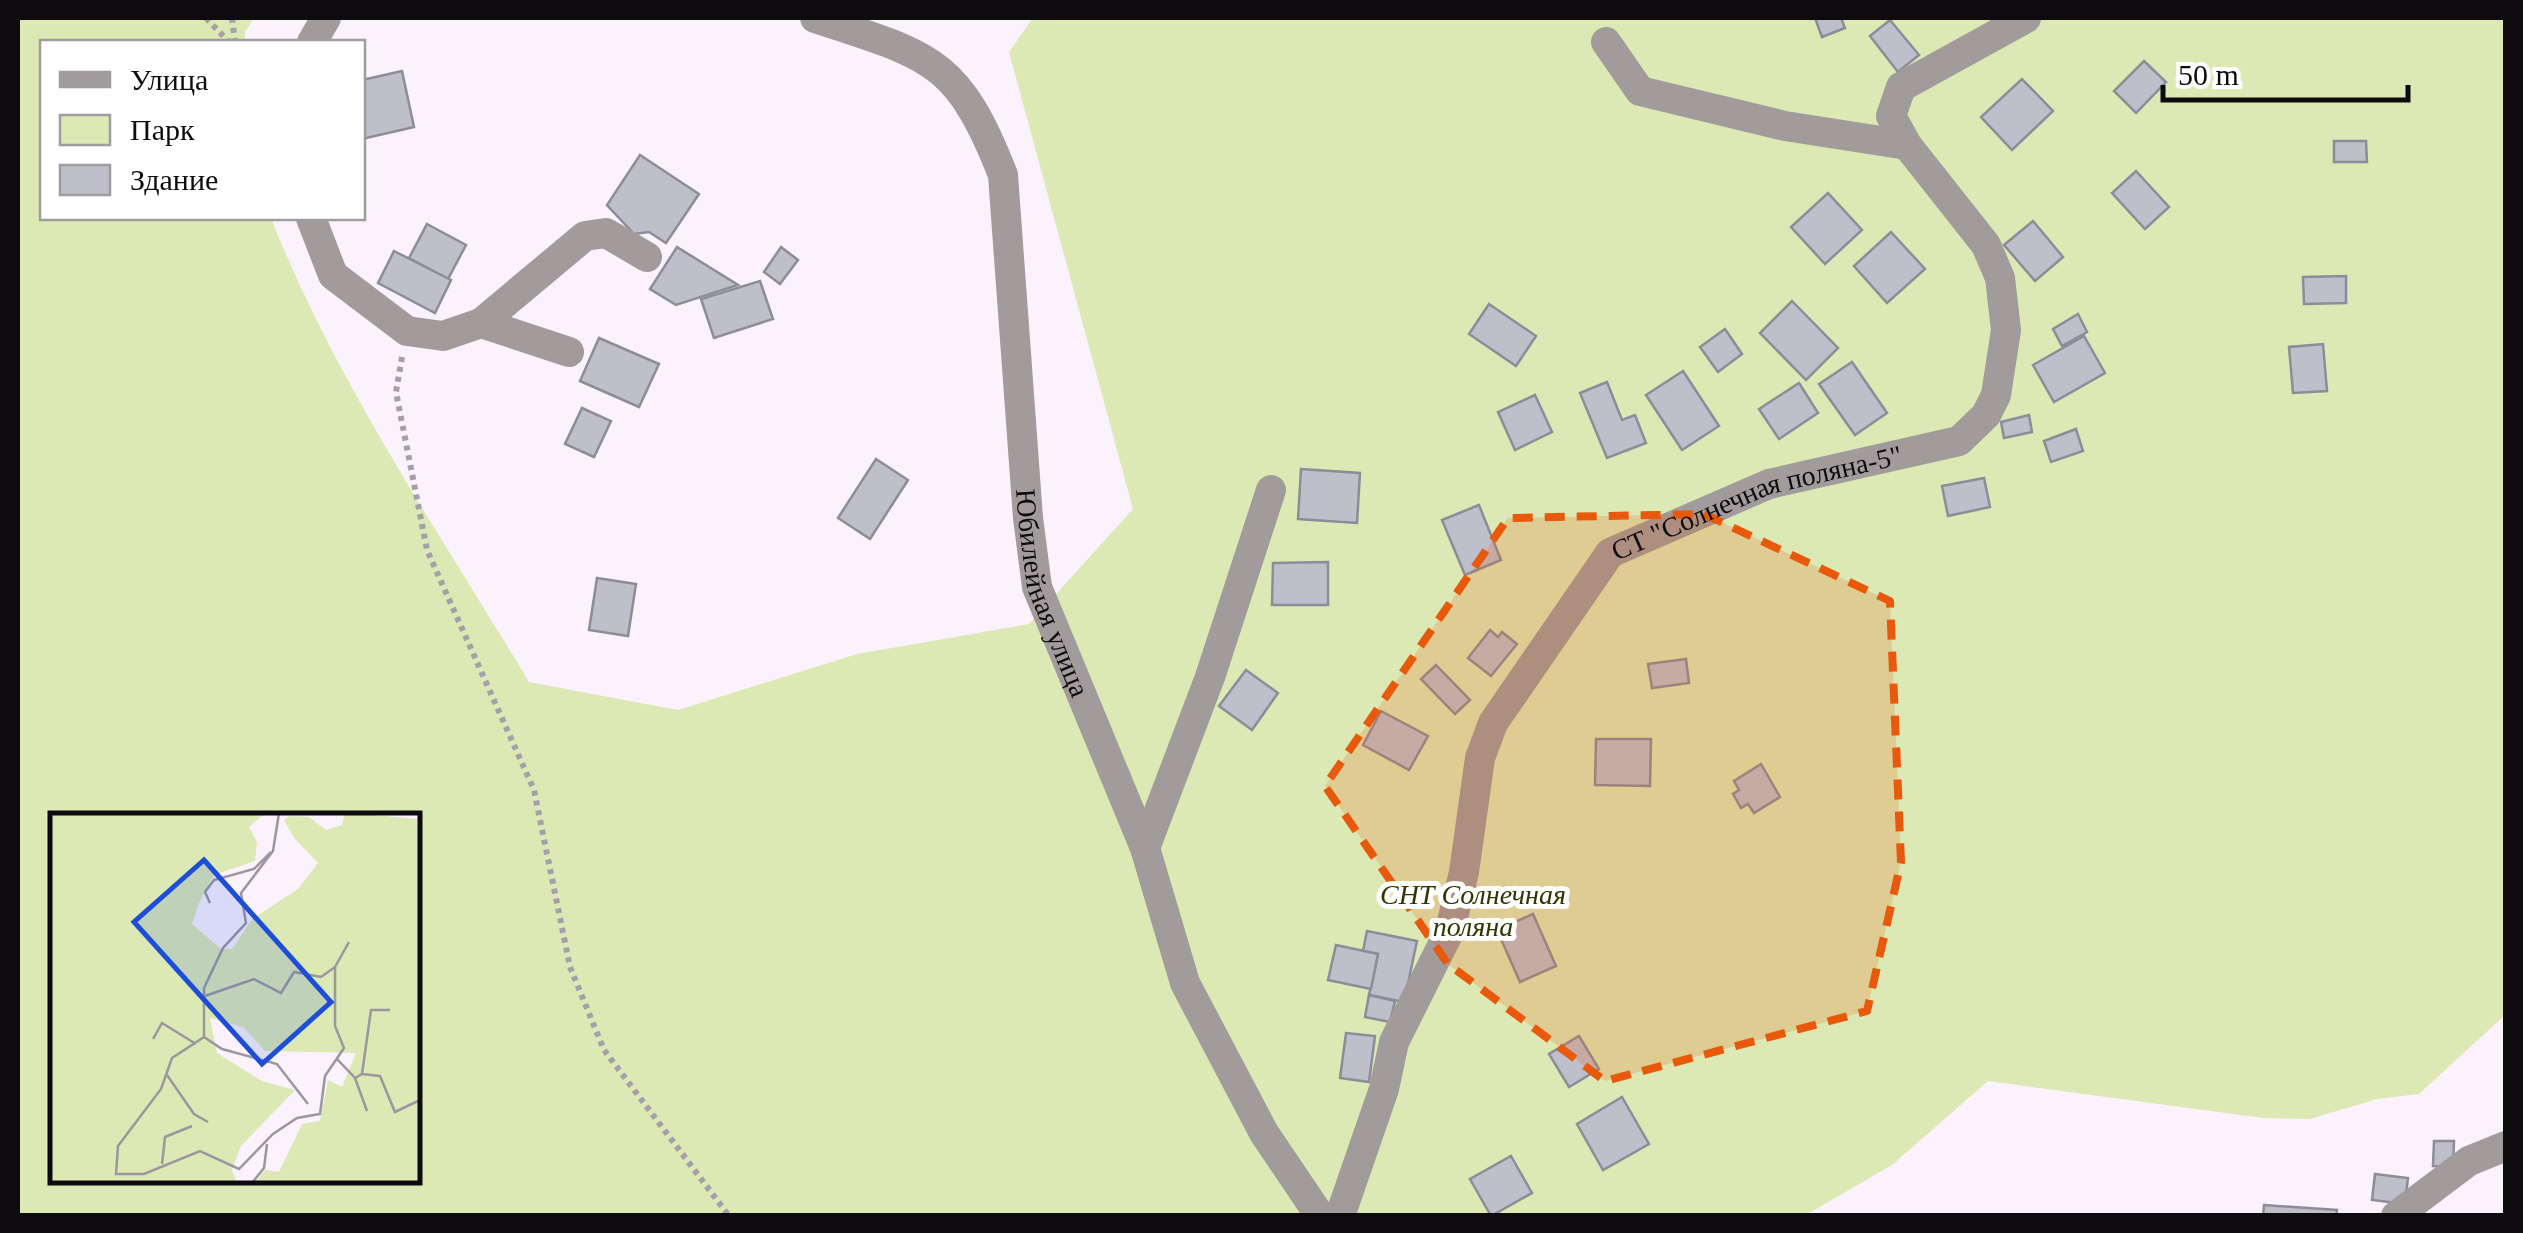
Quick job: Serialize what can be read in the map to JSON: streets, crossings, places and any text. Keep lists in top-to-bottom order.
{
  "streets": {
    "street": ["СТ \"Солнечная поляна-5\"", "Юбилейная улица"]
  },
  "parks": ["СНТ Солнечная поляна"],
  "legend": ["Улица", "Парк", "Здание"],
  "scale_bar": "50 m"
}
